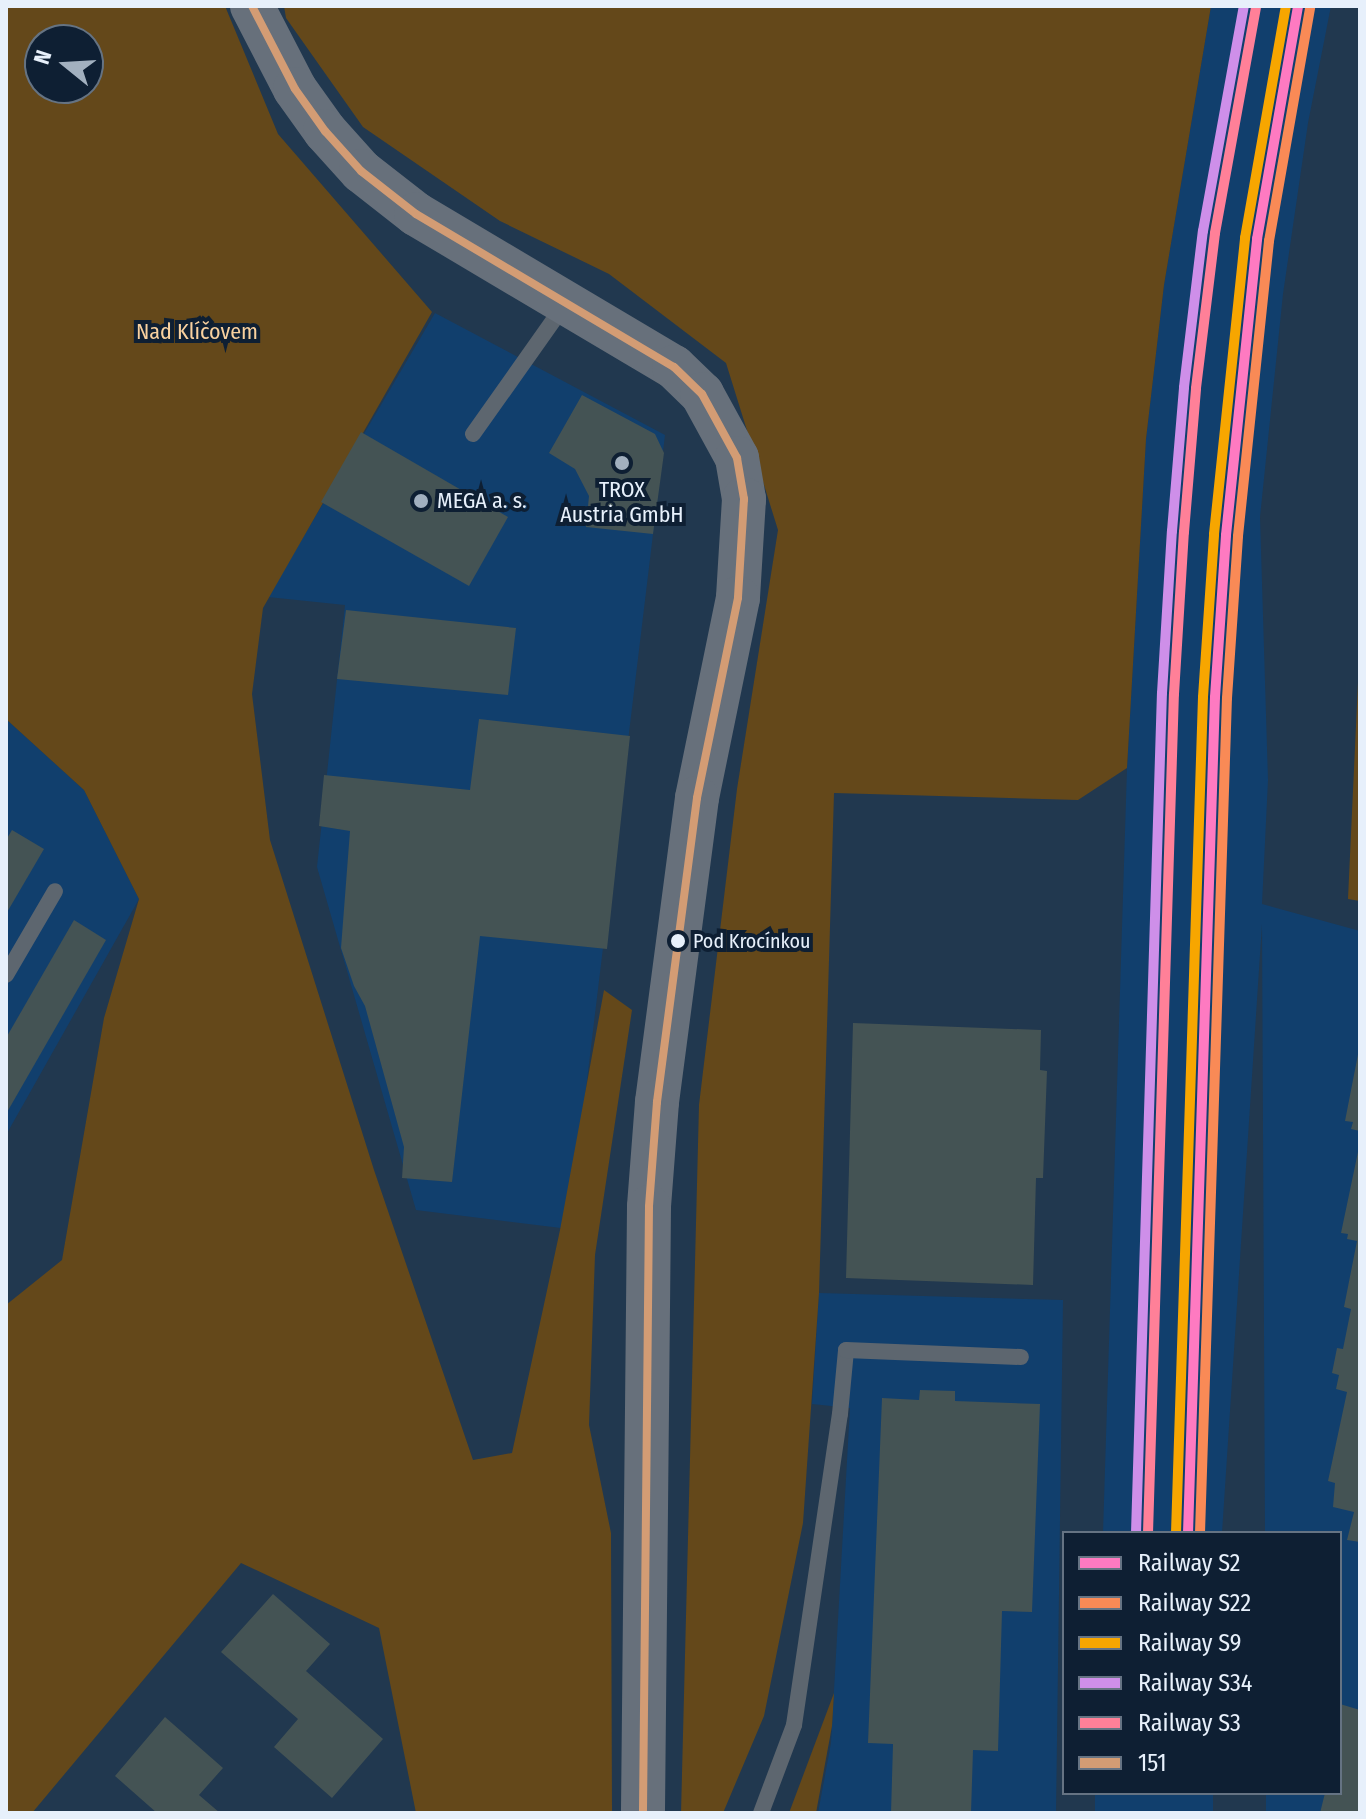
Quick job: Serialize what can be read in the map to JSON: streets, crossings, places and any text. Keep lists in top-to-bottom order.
{
  "parks": ["Nad Klíčovem"],
  "places": ["TROX Austria GmbH", "MEGA a. s.", "Pod Krocínkou"],
  "lines": [
    "rail line S2",
    "rail line S9",
    "rail line S34",
    "transit line 151",
    "rail line S22",
    "rail line S3"
  ],
  "legend": [
    "Railway S2",
    "Railway S22",
    "Railway S9",
    "Railway S34",
    "Railway S3",
    "151"
  ],
  "north": "left"
}
